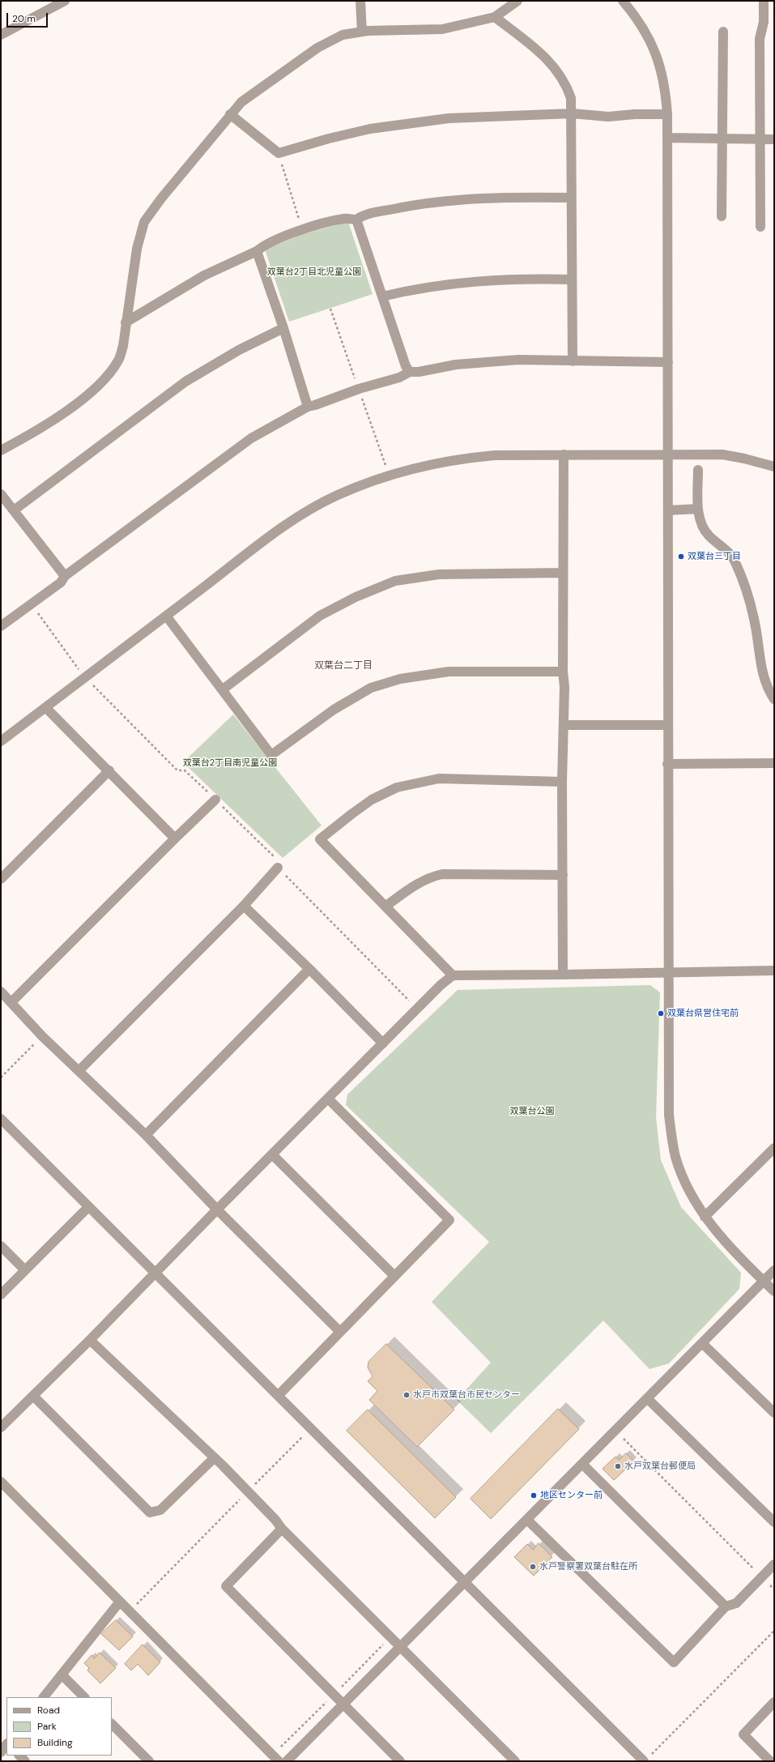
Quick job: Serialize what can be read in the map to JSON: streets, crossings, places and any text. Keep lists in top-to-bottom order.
{
  "districts": ["双葉台二丁目"],
  "parks": ["双葉台2丁目北児童公園", "双葉台2丁目南児童公園", "双葉台公園"],
  "places": [
    "双葉台三丁目",
    "双葉台県営住宅前",
    "水戸市双葉台市民センター",
    "水戸双葉台郵便局",
    "地区センター前",
    "水戸警察署双葉台駐在所"
  ],
  "legend": ["Road", "Park", "Building"],
  "scale_bar": "20 m"
}
